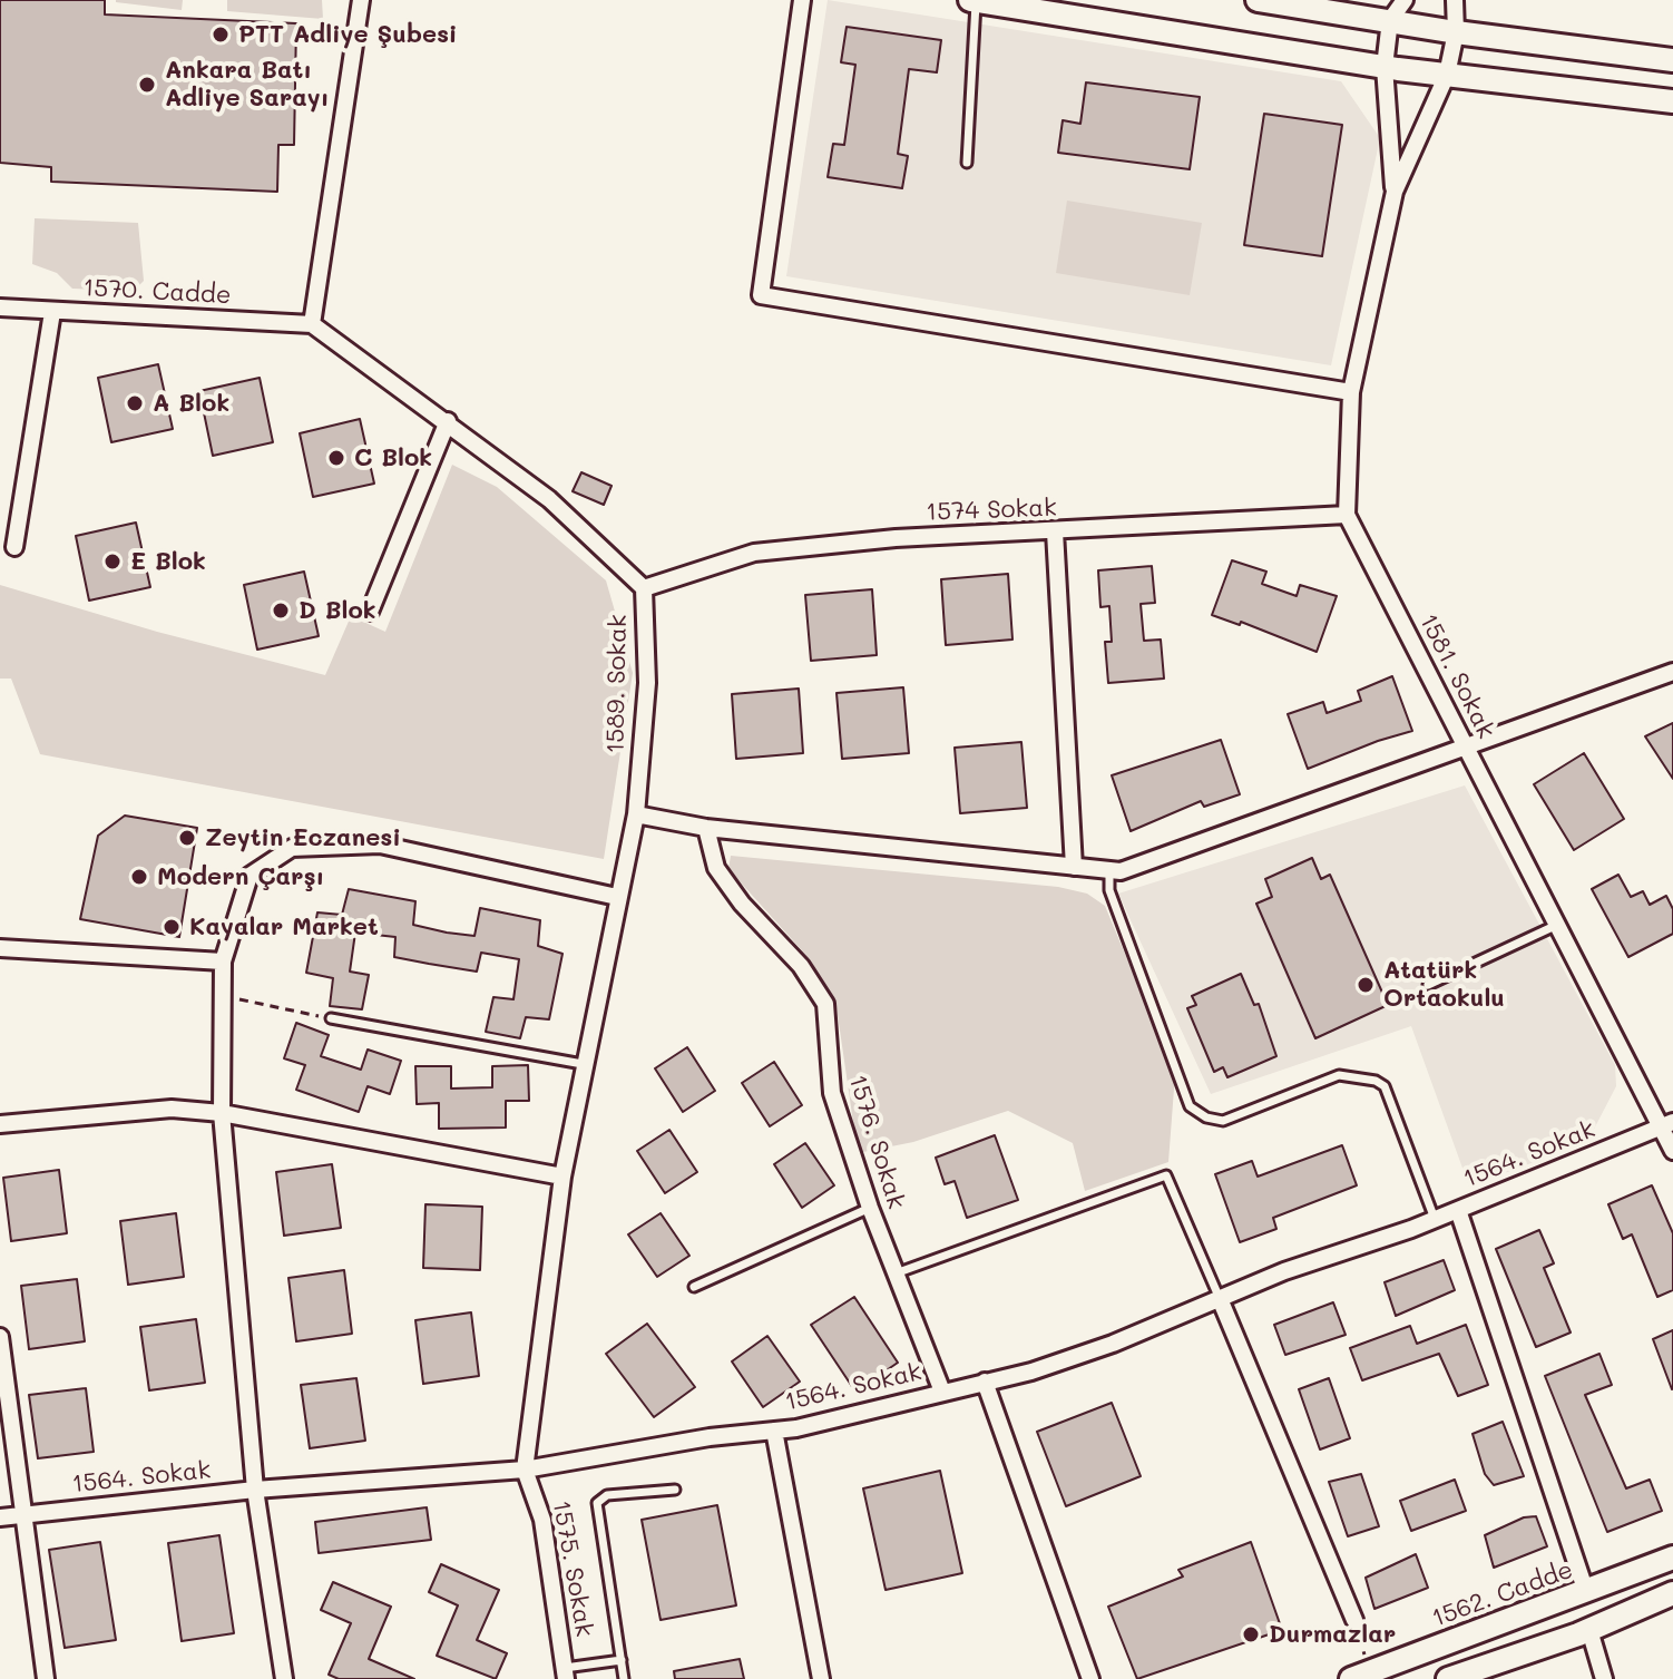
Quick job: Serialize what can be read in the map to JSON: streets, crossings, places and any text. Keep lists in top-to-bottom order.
{
  "streets": {
    "main road": ["1562. Cadde"],
    "street": [
      "1570. Cadde",
      "1574 Sokak",
      "1581. Sokak",
      "1589. Sokak",
      "1576. Sokak",
      "1564. Sokak",
      "1575. Sokak"
    ]
  },
  "crossings": [
    ["1570. Cadde", "1589. Sokak"],
    ["1574 Sokak", "1581. Sokak"],
    ["1574 Sokak", "1589. Sokak"],
    ["1581. Sokak", "1564. Sokak"],
    ["1589. Sokak", "1564. Sokak"],
    ["1589. Sokak", "1575. Sokak"],
    ["1576. Sokak", "1564. Sokak"],
    ["1564. Sokak", "1575. Sokak"]
  ],
  "places": [
    "PTT Adliye Şubesi",
    "Ankara Batı Adliye Sarayı",
    "A Blok",
    "C Blok",
    "E Blok",
    "D Blok",
    "Zeytin Eczanesi",
    "Modern Çarşı",
    "Kayalar Market",
    "Atatürk Ortaokulu",
    "Durmazlar"
  ]
}
